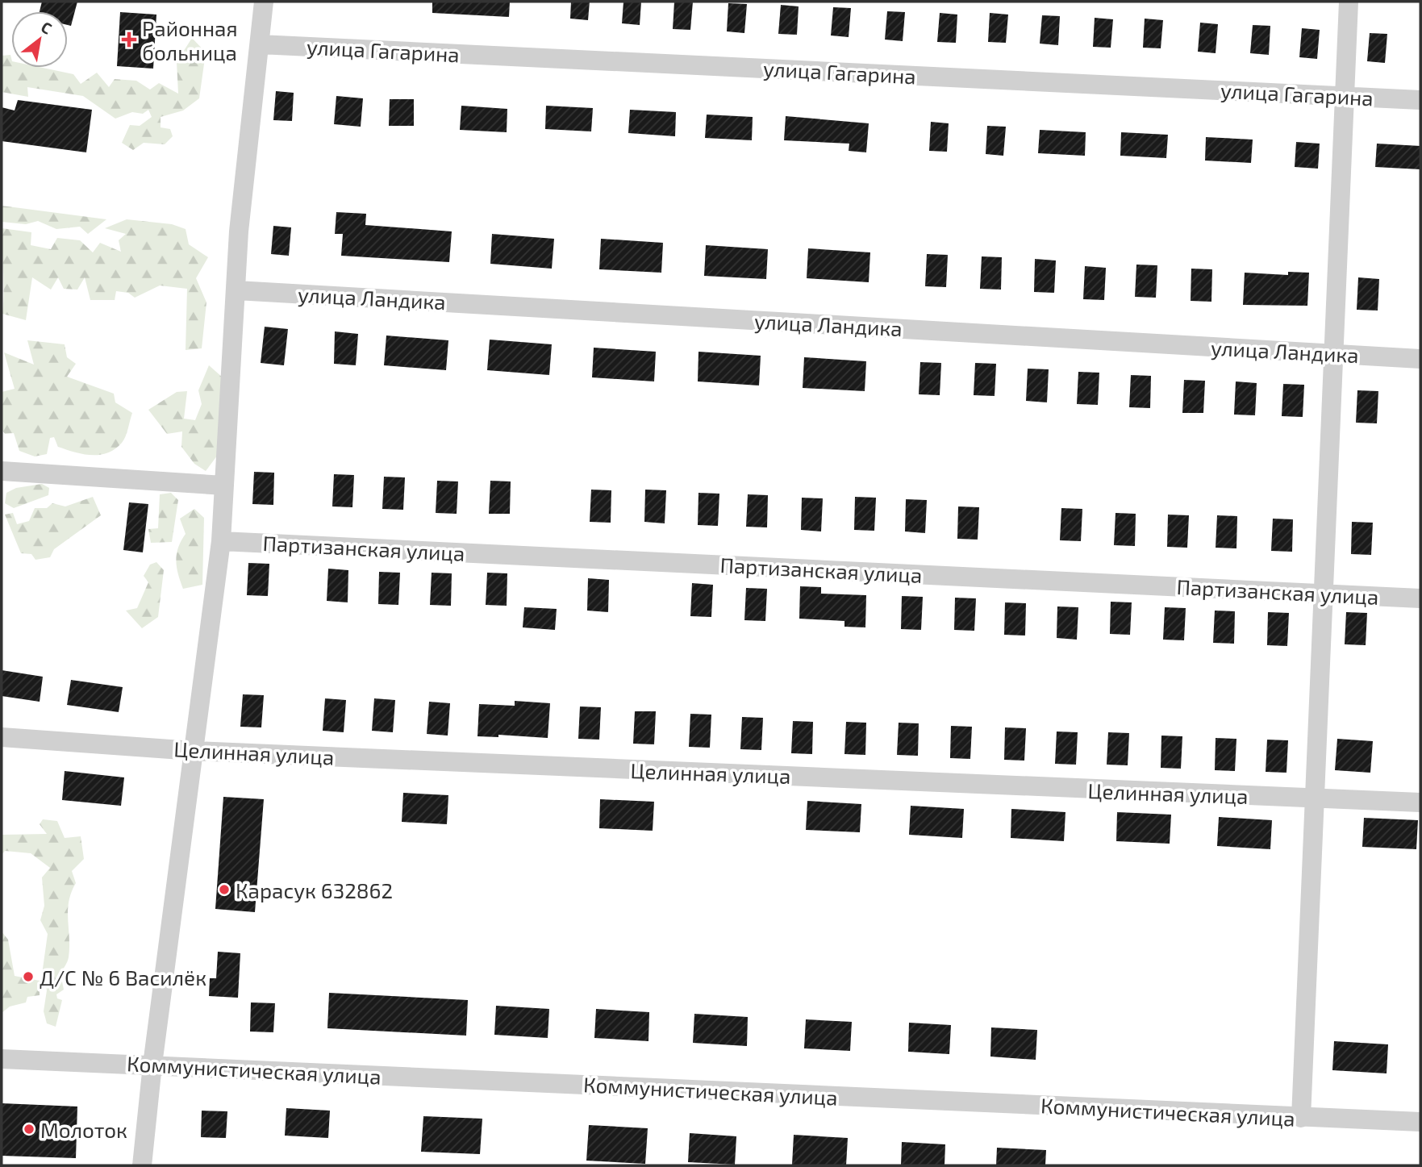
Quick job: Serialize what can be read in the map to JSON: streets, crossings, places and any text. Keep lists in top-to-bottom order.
{
  "streets": {
    "street": [
      "улица Гагарина",
      "улица Ландика",
      "Партизанская улица",
      "Целинная улица",
      "Коммунистическая улица"
    ]
  },
  "places": {
    "health": ["Районная больница"],
    "other": ["Карасук 632862", "Д/С № 6 Василёк", "Молоток"]
  },
  "north": "top right"
}
